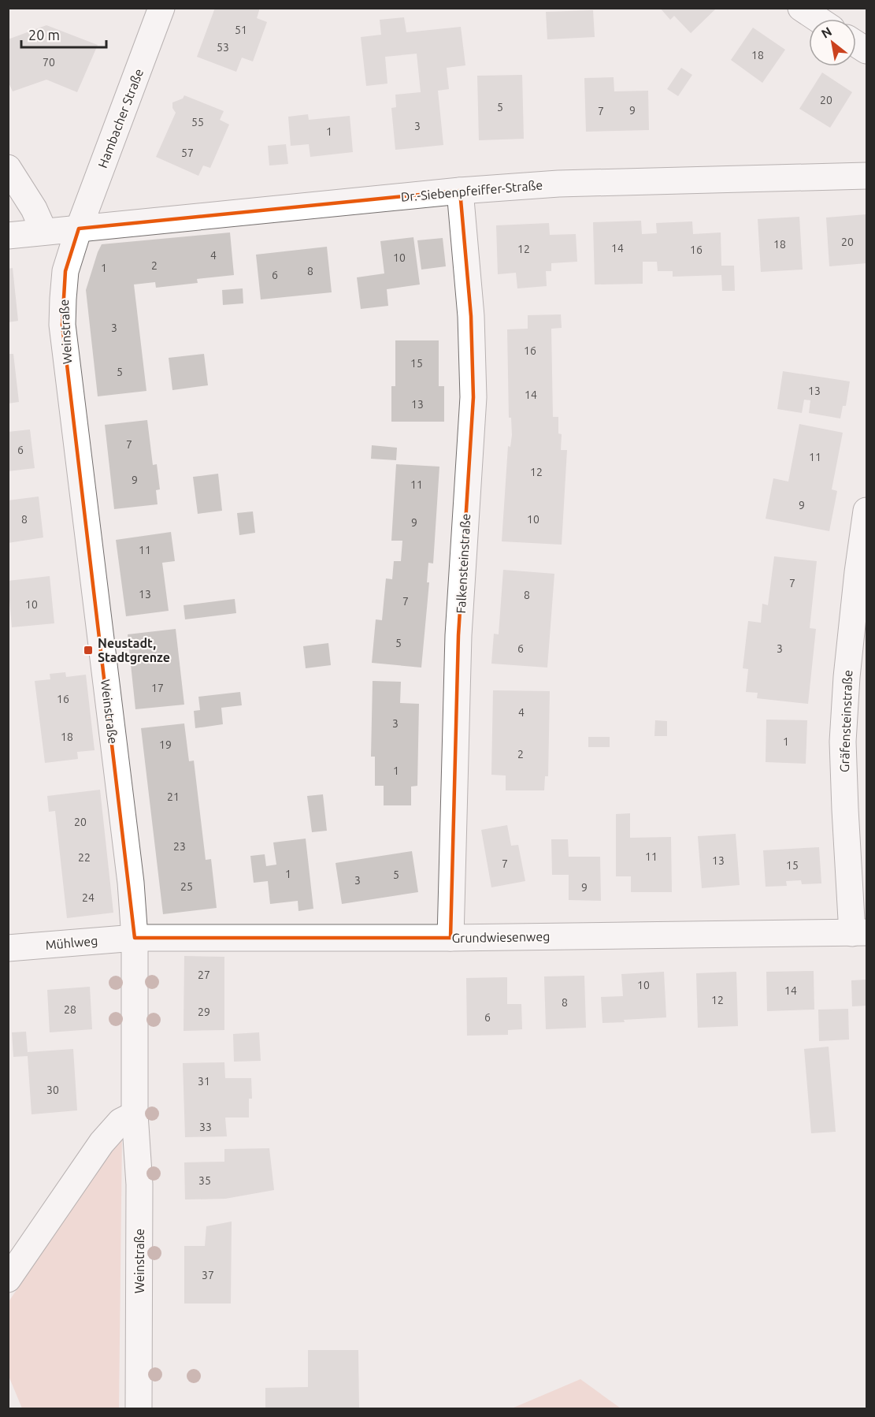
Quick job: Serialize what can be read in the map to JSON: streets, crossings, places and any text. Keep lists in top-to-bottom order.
{
  "streets": {
    "street": [
      "Hambacher Straße",
      "Dr.-Siebenpfeiffer-Straße",
      "Weinstraße",
      "Falkensteinstraße",
      "Gräfensteinstraße",
      "Grundwiesenweg",
      "Mühlweg"
    ]
  },
  "crossings": [
    ["Hambacher Straße", "Dr.-Siebenpfeiffer-Straße"],
    ["Hambacher Straße", "Weinstraße"],
    ["Dr.-Siebenpfeiffer-Straße", "Weinstraße"],
    ["Dr.-Siebenpfeiffer-Straße", "Falkensteinstraße"],
    ["Weinstraße", "Grundwiesenweg"],
    ["Weinstraße", "Mühlweg"],
    ["Falkensteinstraße", "Grundwiesenweg"],
    ["Gräfensteinstraße", "Grundwiesenweg"],
    ["Grundwiesenweg", "Mühlweg"]
  ],
  "places": {
    "transit": ["Neustadt, Stadtgrenze"]
  },
  "house_numbers": [
    "51",
    "53",
    "18",
    "70",
    "20",
    "5",
    "9",
    "7",
    "55",
    "3",
    "1",
    "57",
    "20",
    "18",
    "14",
    "12",
    "16",
    "4",
    "10",
    "2",
    "1",
    "8",
    "6",
    "3",
    "16",
    "15",
    "5",
    "13",
    "14",
    "13",
    "7",
    "6",
    "11",
    "12",
    "9",
    "11",
    "9",
    "8",
    "10",
    "9",
    "11",
    "7",
    "13",
    "8",
    "7",
    "10",
    "5",
    "6",
    "3",
    "17",
    "16",
    "4",
    "3",
    "18",
    "1",
    "19",
    "2",
    "1",
    "21",
    "20",
    "23",
    "11",
    "22",
    "13",
    "7",
    "15",
    "1",
    "5",
    "3",
    "25",
    "9",
    "24",
    "27",
    "10",
    "14",
    "12",
    "8",
    "28",
    "29",
    "6",
    "31",
    "30",
    "33",
    "35",
    "37"
  ],
  "scale_bar": "20 m",
  "north": "top left"
}
